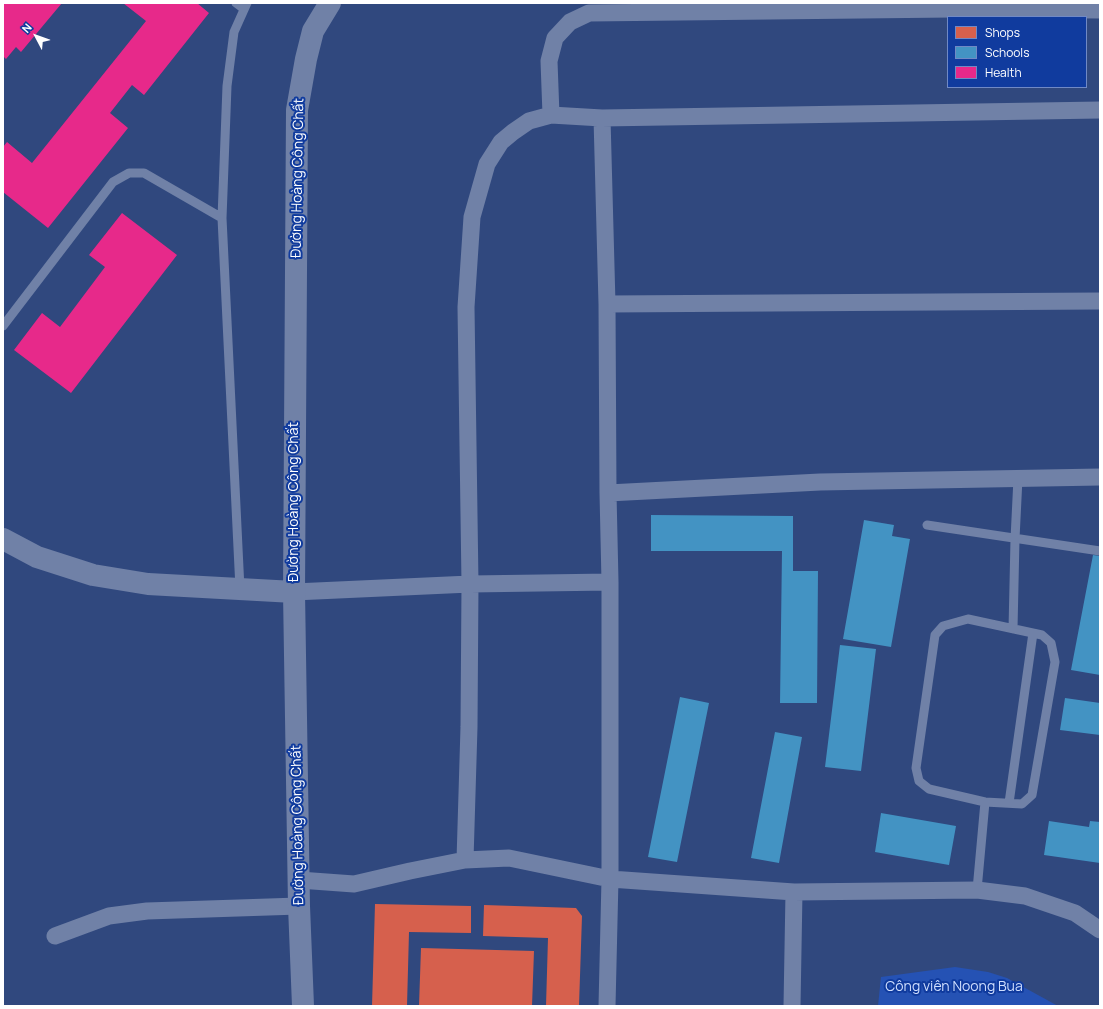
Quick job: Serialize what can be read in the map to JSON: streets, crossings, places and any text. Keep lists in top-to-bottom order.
{
  "streets": {
    "street": ["Đường Hoàng Công Chất"]
  },
  "parks": ["Công viên Noong Bua"],
  "legend": ["Shops", "Schools", "Health"],
  "north": "top left"
}
